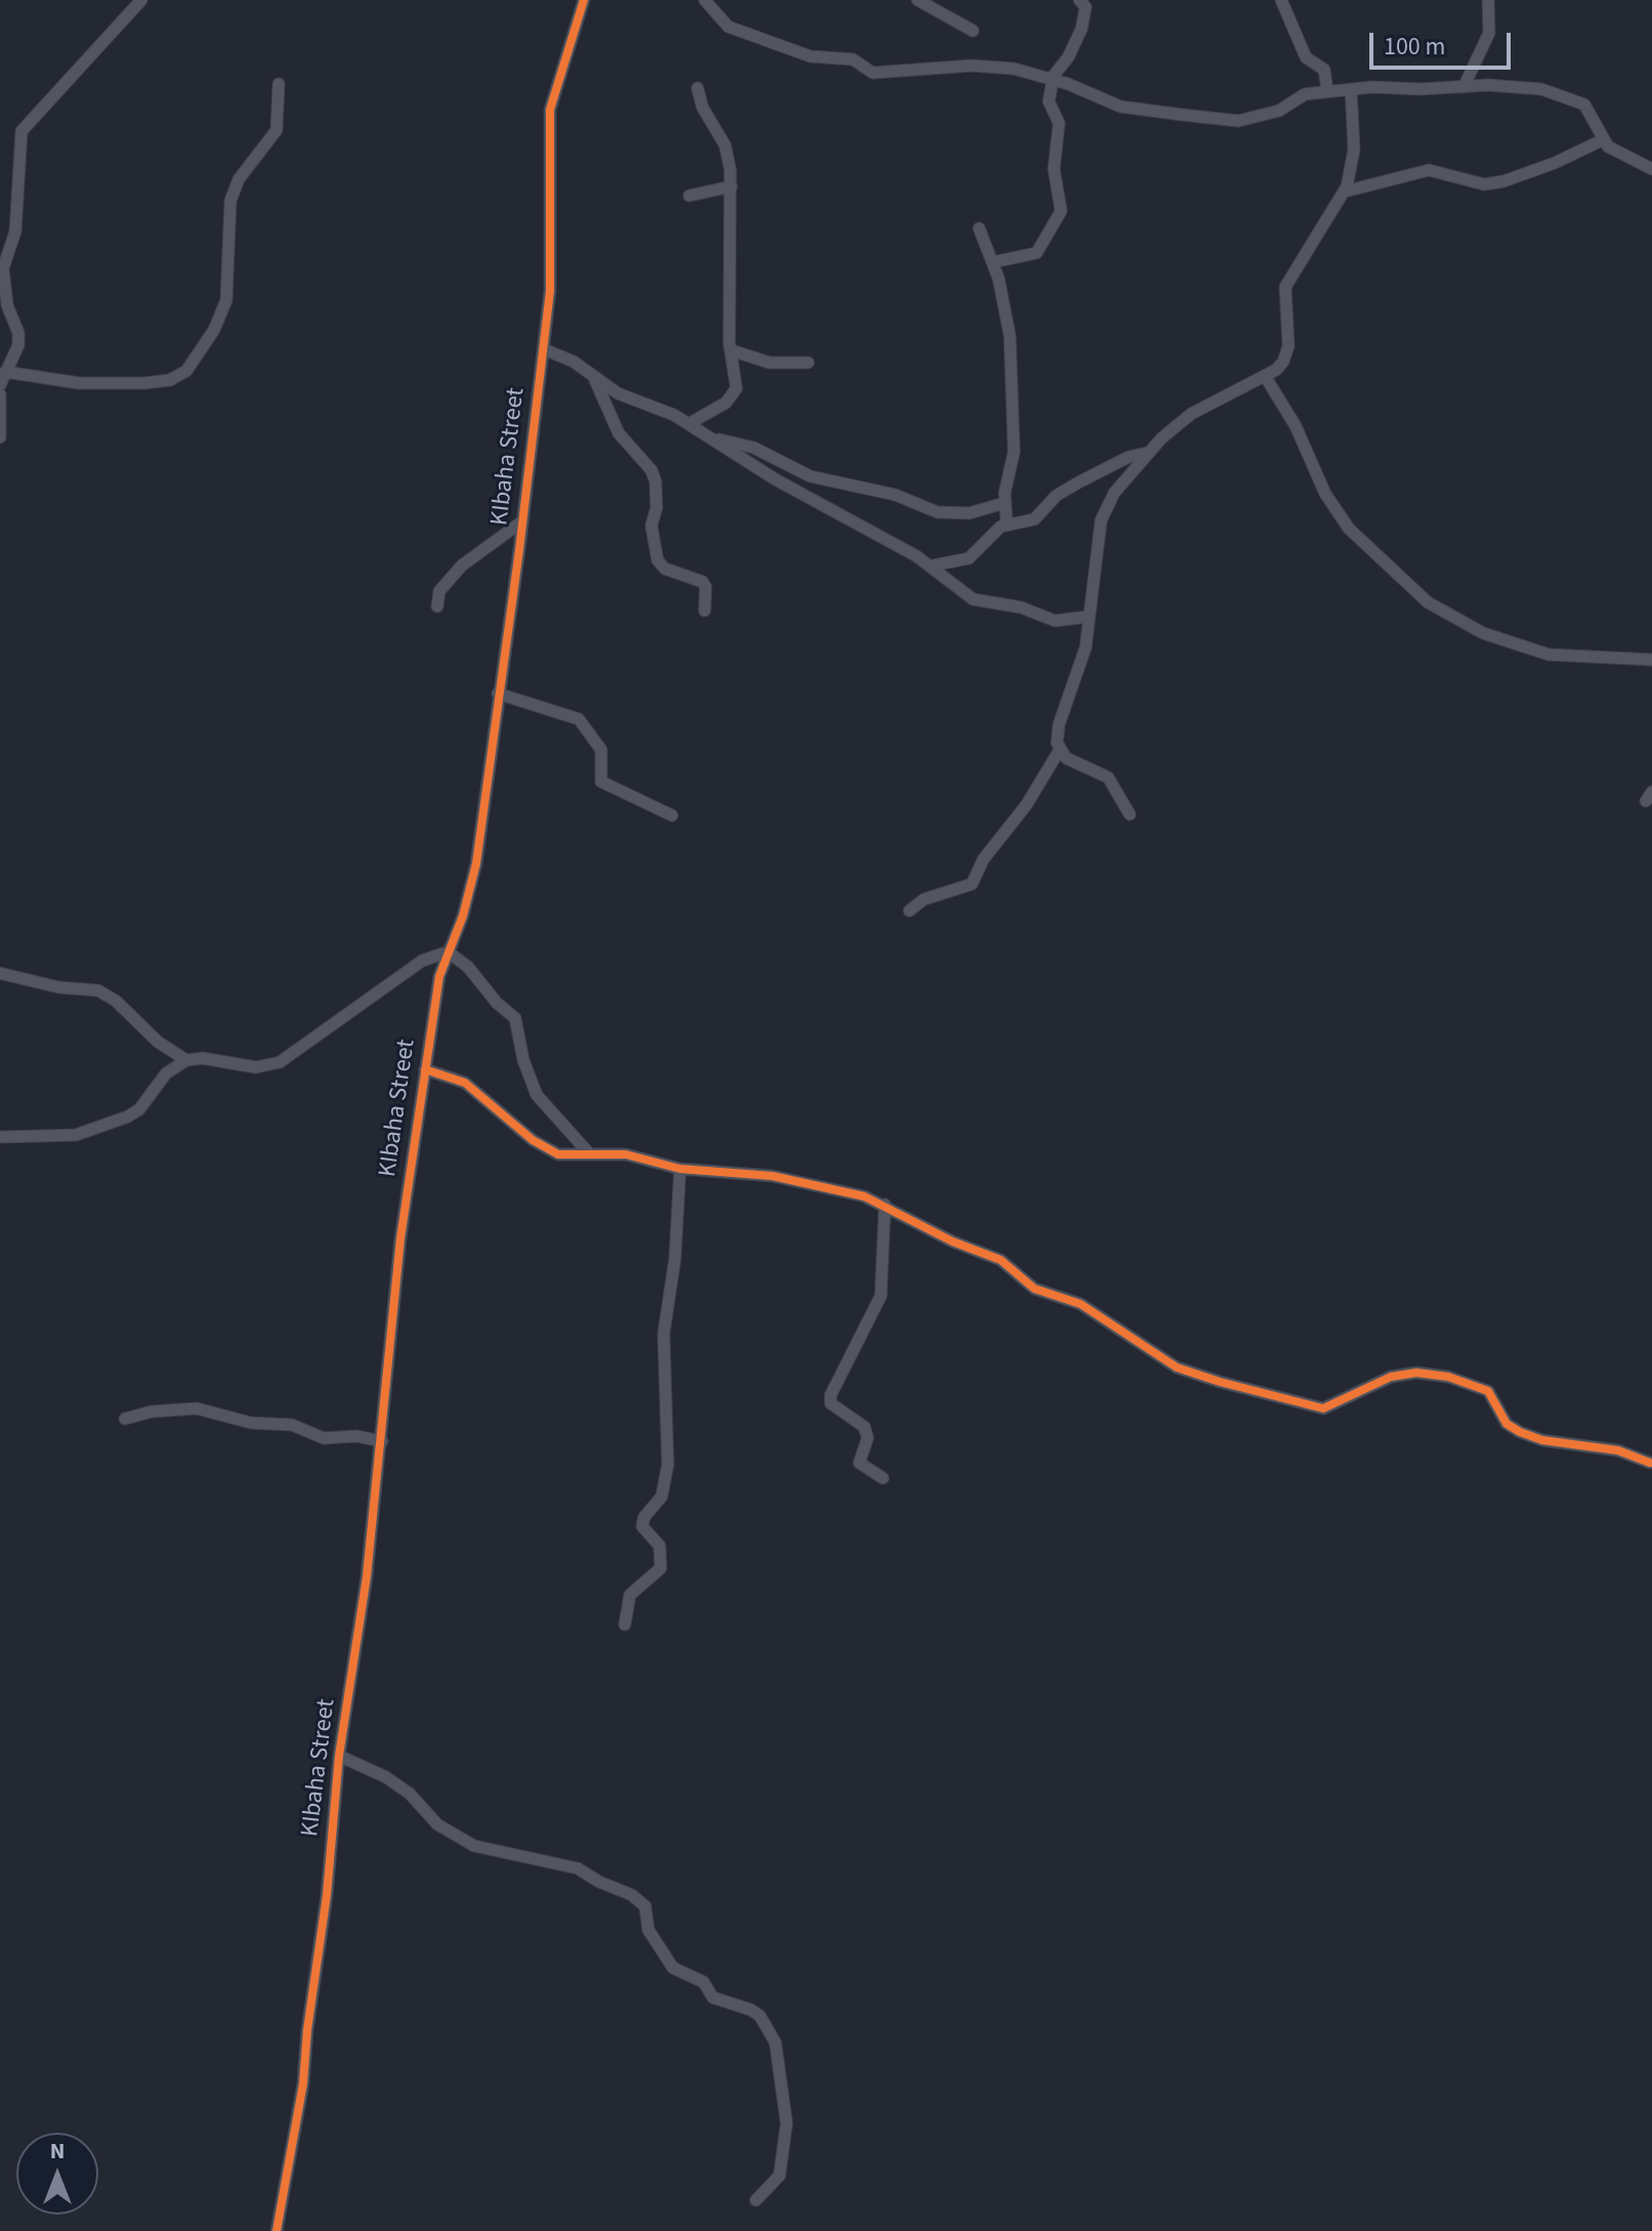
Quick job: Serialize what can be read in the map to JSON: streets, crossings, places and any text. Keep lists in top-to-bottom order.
{
  "streets": {
    "street": ["KIbaha Street"]
  },
  "scale_bar": "100 m",
  "north": "top"
}
